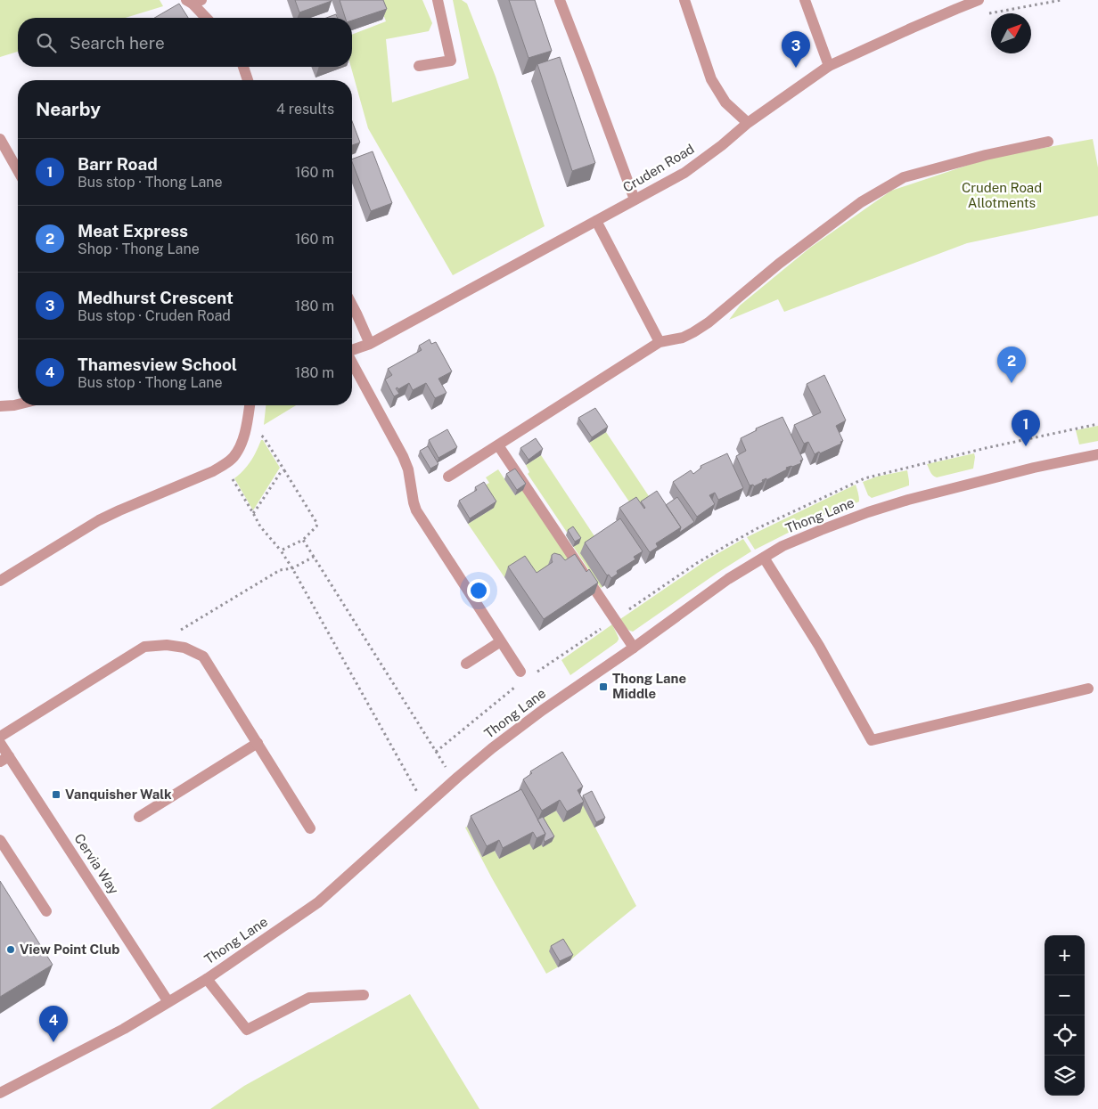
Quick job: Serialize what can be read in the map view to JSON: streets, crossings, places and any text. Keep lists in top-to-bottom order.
{
  "streets": {
    "street": ["Cruden Road", "Thong Lane", "Cervia Way"]
  },
  "crossings": [
    ["Thong Lane", "Cervia Way"]
  ],
  "parks": ["Cruden Road Allotments"],
  "places": {
    "transit": ["Thong Lane Middle", "Vanquisher Walk"],
    "other": ["View Point Club"]
  },
  "north": "top right",
  "page": {
    "search": "Search here",
    "pins": [
      "3",
      "2",
      "1",
      "4"
    ],
    "heading": ["Nearby", "4 results"],
    "list": [
      {
        "mark": "1",
        "name": "Barr Road",
        "note": "Bus stop · Thong Lane",
        "value": "160 m"
      },
      {
        "mark": "2",
        "name": "Meat Express",
        "note": "Shop · Thong Lane",
        "value": "160 m"
      },
      {
        "mark": "3",
        "name": "Medhurst Crescent",
        "note": "Bus stop · Cruden Road",
        "value": "180 m"
      },
      {
        "mark": "4",
        "name": "Thamesview School",
        "note": "Bus stop · Thong Lane",
        "value": "180 m"
      }
    ],
    "map_buttons": ["+", "−"]
  }
}
